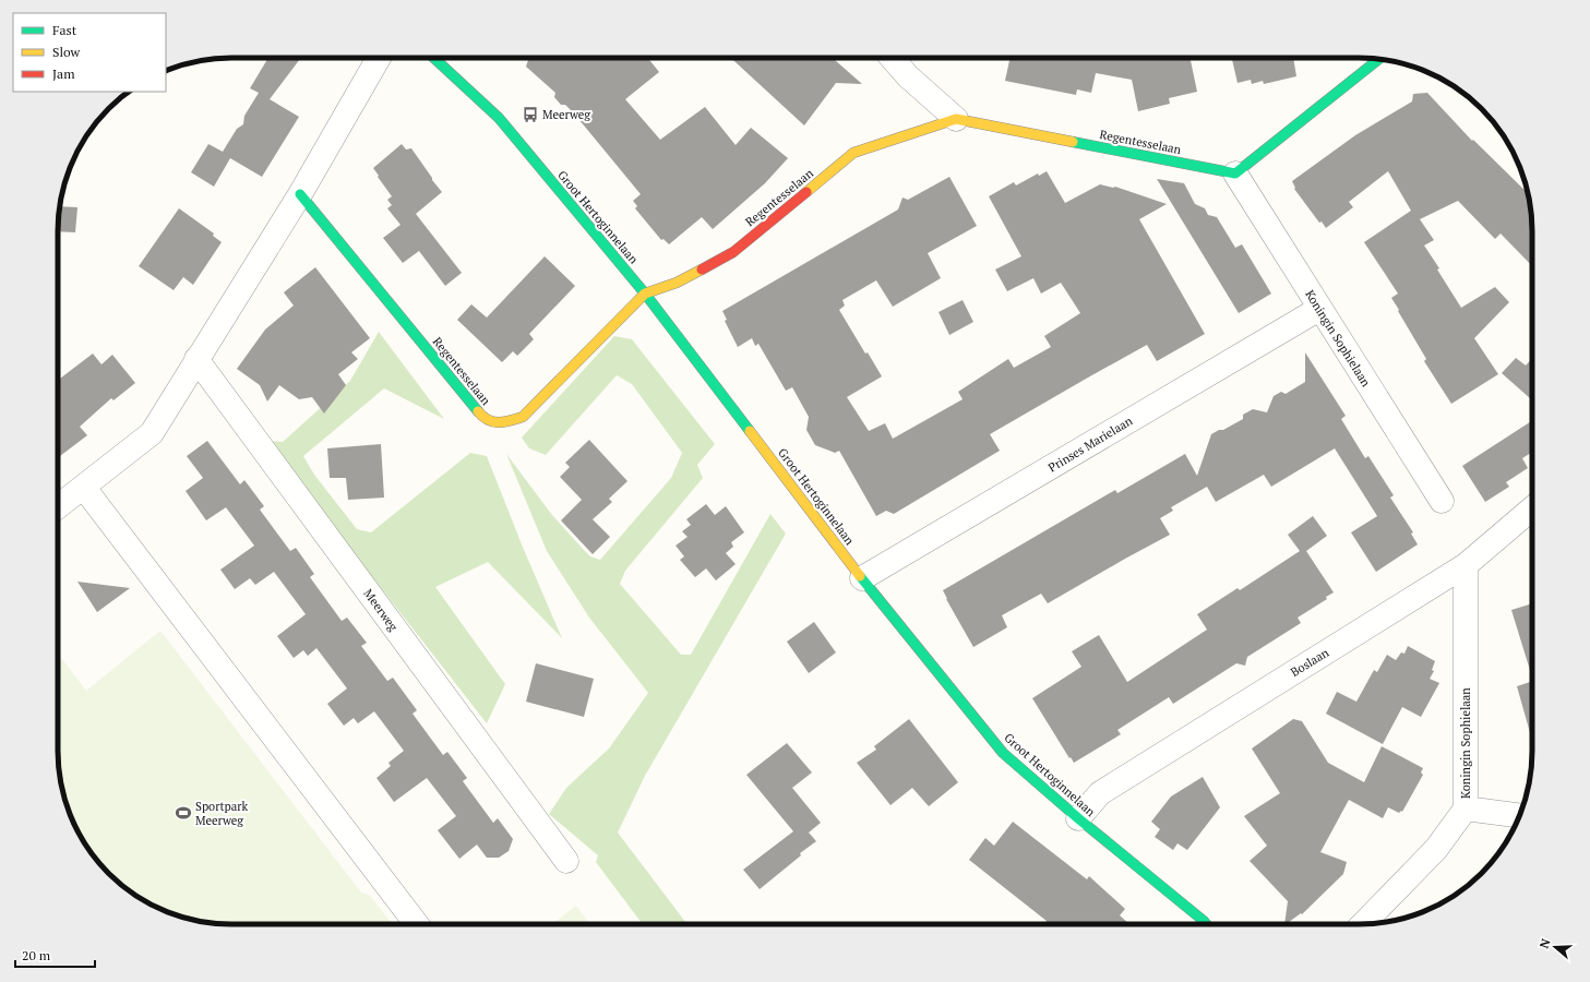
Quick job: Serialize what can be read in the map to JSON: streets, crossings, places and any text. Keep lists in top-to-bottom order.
{
  "streets": {
    "street": [
      "Regentesselaan",
      "Groot Hertoginnelaan",
      "Koningin Sophielaan",
      "Prinses Marielaan",
      "Meerweg",
      "Boslaan"
    ]
  },
  "crossings": [
    ["Regentesselaan", "Groot Hertoginnelaan"],
    ["Regentesselaan", "Koningin Sophielaan"],
    ["Groot Hertoginnelaan", "Prinses Marielaan"],
    ["Groot Hertoginnelaan", "Boslaan"],
    ["Koningin Sophielaan", "Prinses Marielaan"],
    ["Koningin Sophielaan", "Boslaan"]
  ],
  "places": {
    "bus stop": ["Meerweg"],
    "sports": ["Sportpark Meerweg"]
  },
  "legend": ["Fast", "Slow", "Jam"],
  "scale_bar": "20 m",
  "north": "left"
}
